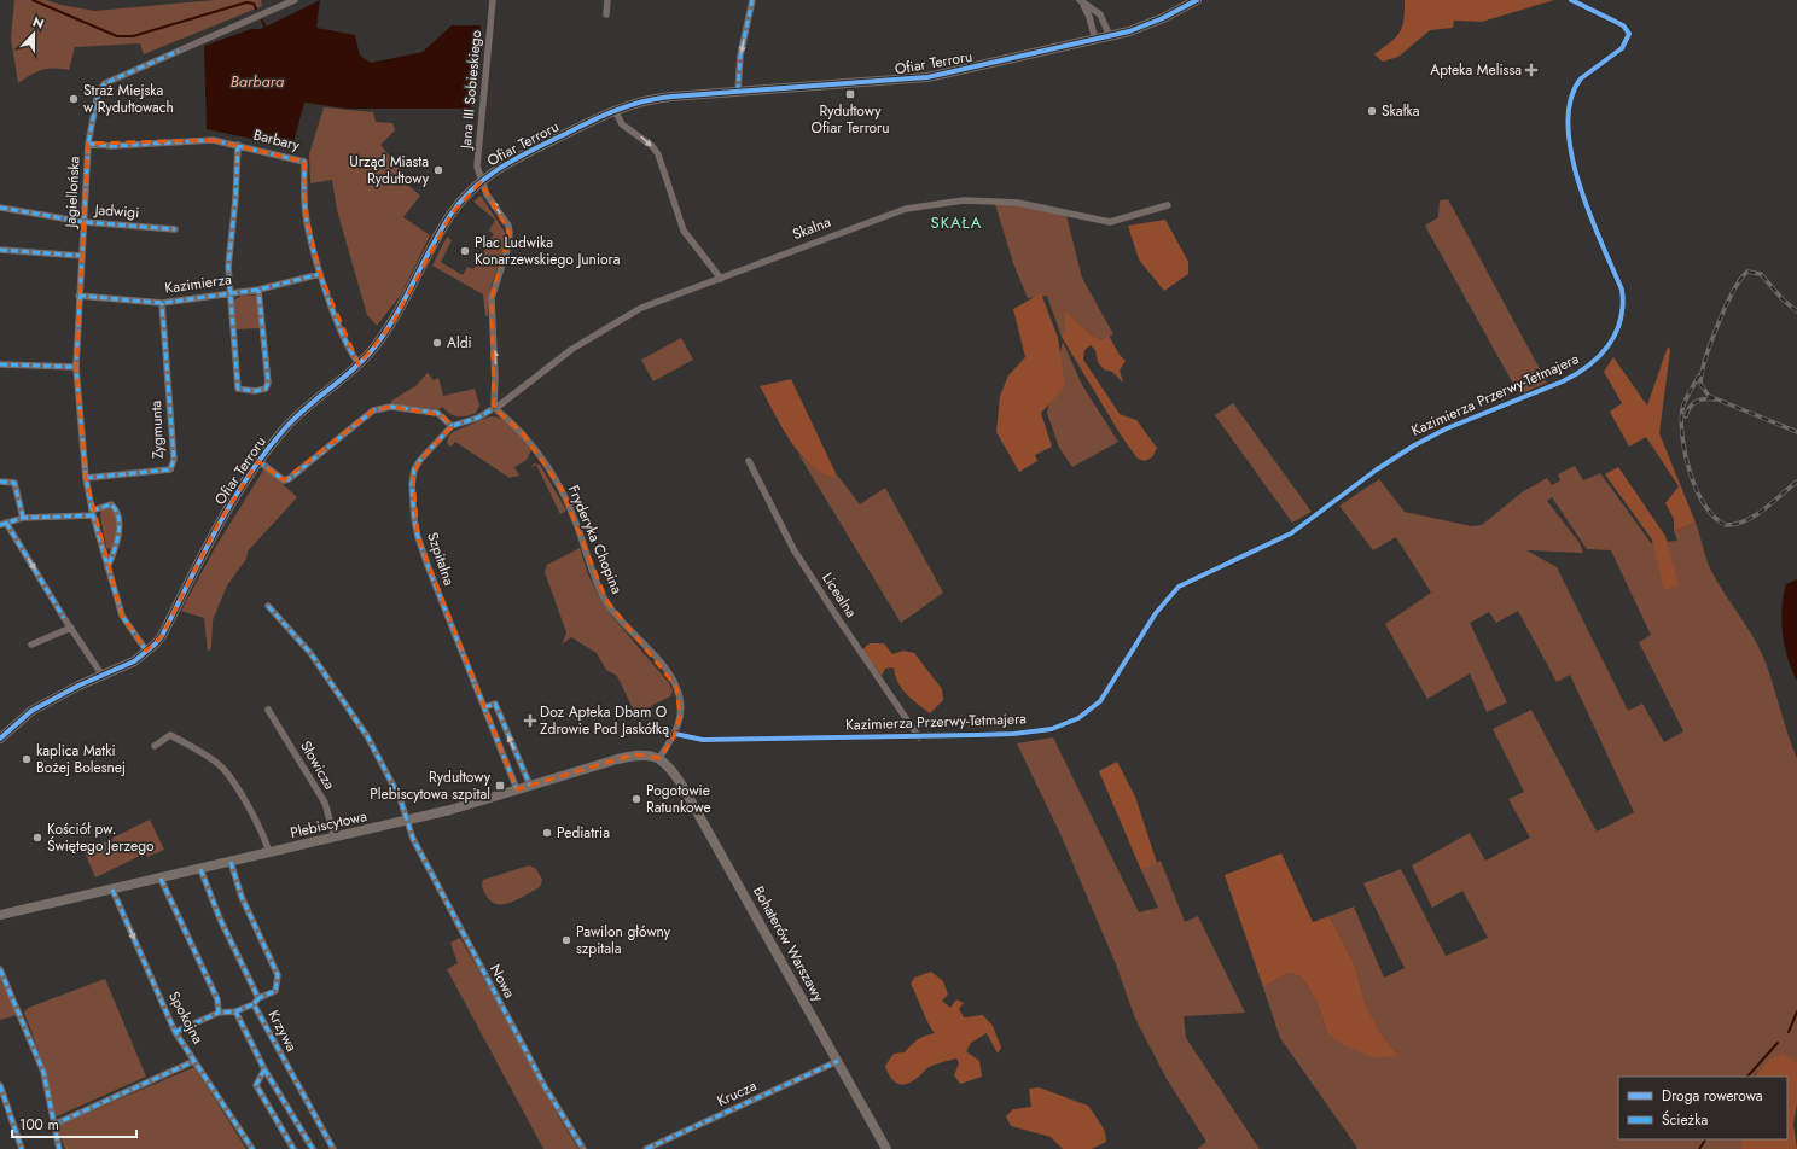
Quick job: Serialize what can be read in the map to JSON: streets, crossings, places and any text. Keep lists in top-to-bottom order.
{
  "streets": {
    "street": [
      "Ofiar Terroru",
      "Jana III Sobieskiego",
      "Barbary",
      "Jagiellońska",
      "Jadwigi",
      "Skalna",
      "Kazimierza",
      "Kazimierza Przerwy-Tetmajera",
      "Zygmunta",
      "Fryderyka Chopina",
      "Szpitalna",
      "Licealna",
      "Słowicza",
      "Plebiscytowa",
      "Bohaterów Warszawy",
      "Nowa",
      "Spokojna",
      "Krzywa",
      "Krucza"
    ]
  },
  "crossings": [
    ["Ofiar Terroru", "Jana III Sobieskiego"],
    ["Ofiar Terroru", "Barbary"],
    ["Ofiar Terroru", "Jagiellońska"],
    ["Barbary", "Jagiellońska"],
    ["Barbary", "Kazimierza"],
    ["Jagiellońska", "Jadwigi"],
    ["Jagiellońska", "Kazimierza"],
    ["Jagiellońska", "Zygmunta"],
    ["Skalna", "Fryderyka Chopina"],
    ["Skalna", "Szpitalna"],
    ["Kazimierza", "Zygmunta"],
    ["Kazimierza Przerwy-Tetmajera", "Fryderyka Chopina"],
    ["Kazimierza Przerwy-Tetmajera", "Licealna"],
    ["Fryderyka Chopina", "Szpitalna"],
    ["Fryderyka Chopina", "Plebiscytowa"],
    ["Fryderyka Chopina", "Bohaterów Warszawy"],
    ["Szpitalna", "Plebiscytowa"],
    ["Słowicza", "Plebiscytowa"],
    ["Plebiscytowa", "Bohaterów Warszawy"],
    ["Plebiscytowa", "Nowa"],
    ["Plebiscytowa", "Spokojna"],
    ["Plebiscytowa", "Krzywa"],
    ["Bohaterów Warszawy", "Krucza"]
  ],
  "districts": ["SKAŁA"],
  "water": ["Barbara"],
  "places": {
    "health": ["Apteka Melissa", "Doz Apteka Dbam O Zdrowie Pod Jaskółką"],
    "transit": ["Rydułtowy Ofiar Terroru", "Rydułtowy Plebiscytowa szpital"],
    "other": [
      "Straż Miejska w Rydułtowach",
      "Skałka",
      "Urząd Miasta Rydułtowy",
      "Plac Ludwika Konarzewskiego Juniora",
      "Aldi",
      "kaplica Matki Bożej Bolesnej",
      "Pogotowie Ratunkowe",
      "Pediatria",
      "Kościół pw. Świętego Jerzego",
      "Pawilon główny szpitala"
    ]
  },
  "legend": ["Droga rowerowa", "Ścieżka"],
  "scale_bar": "100 m",
  "north": "top"
}
